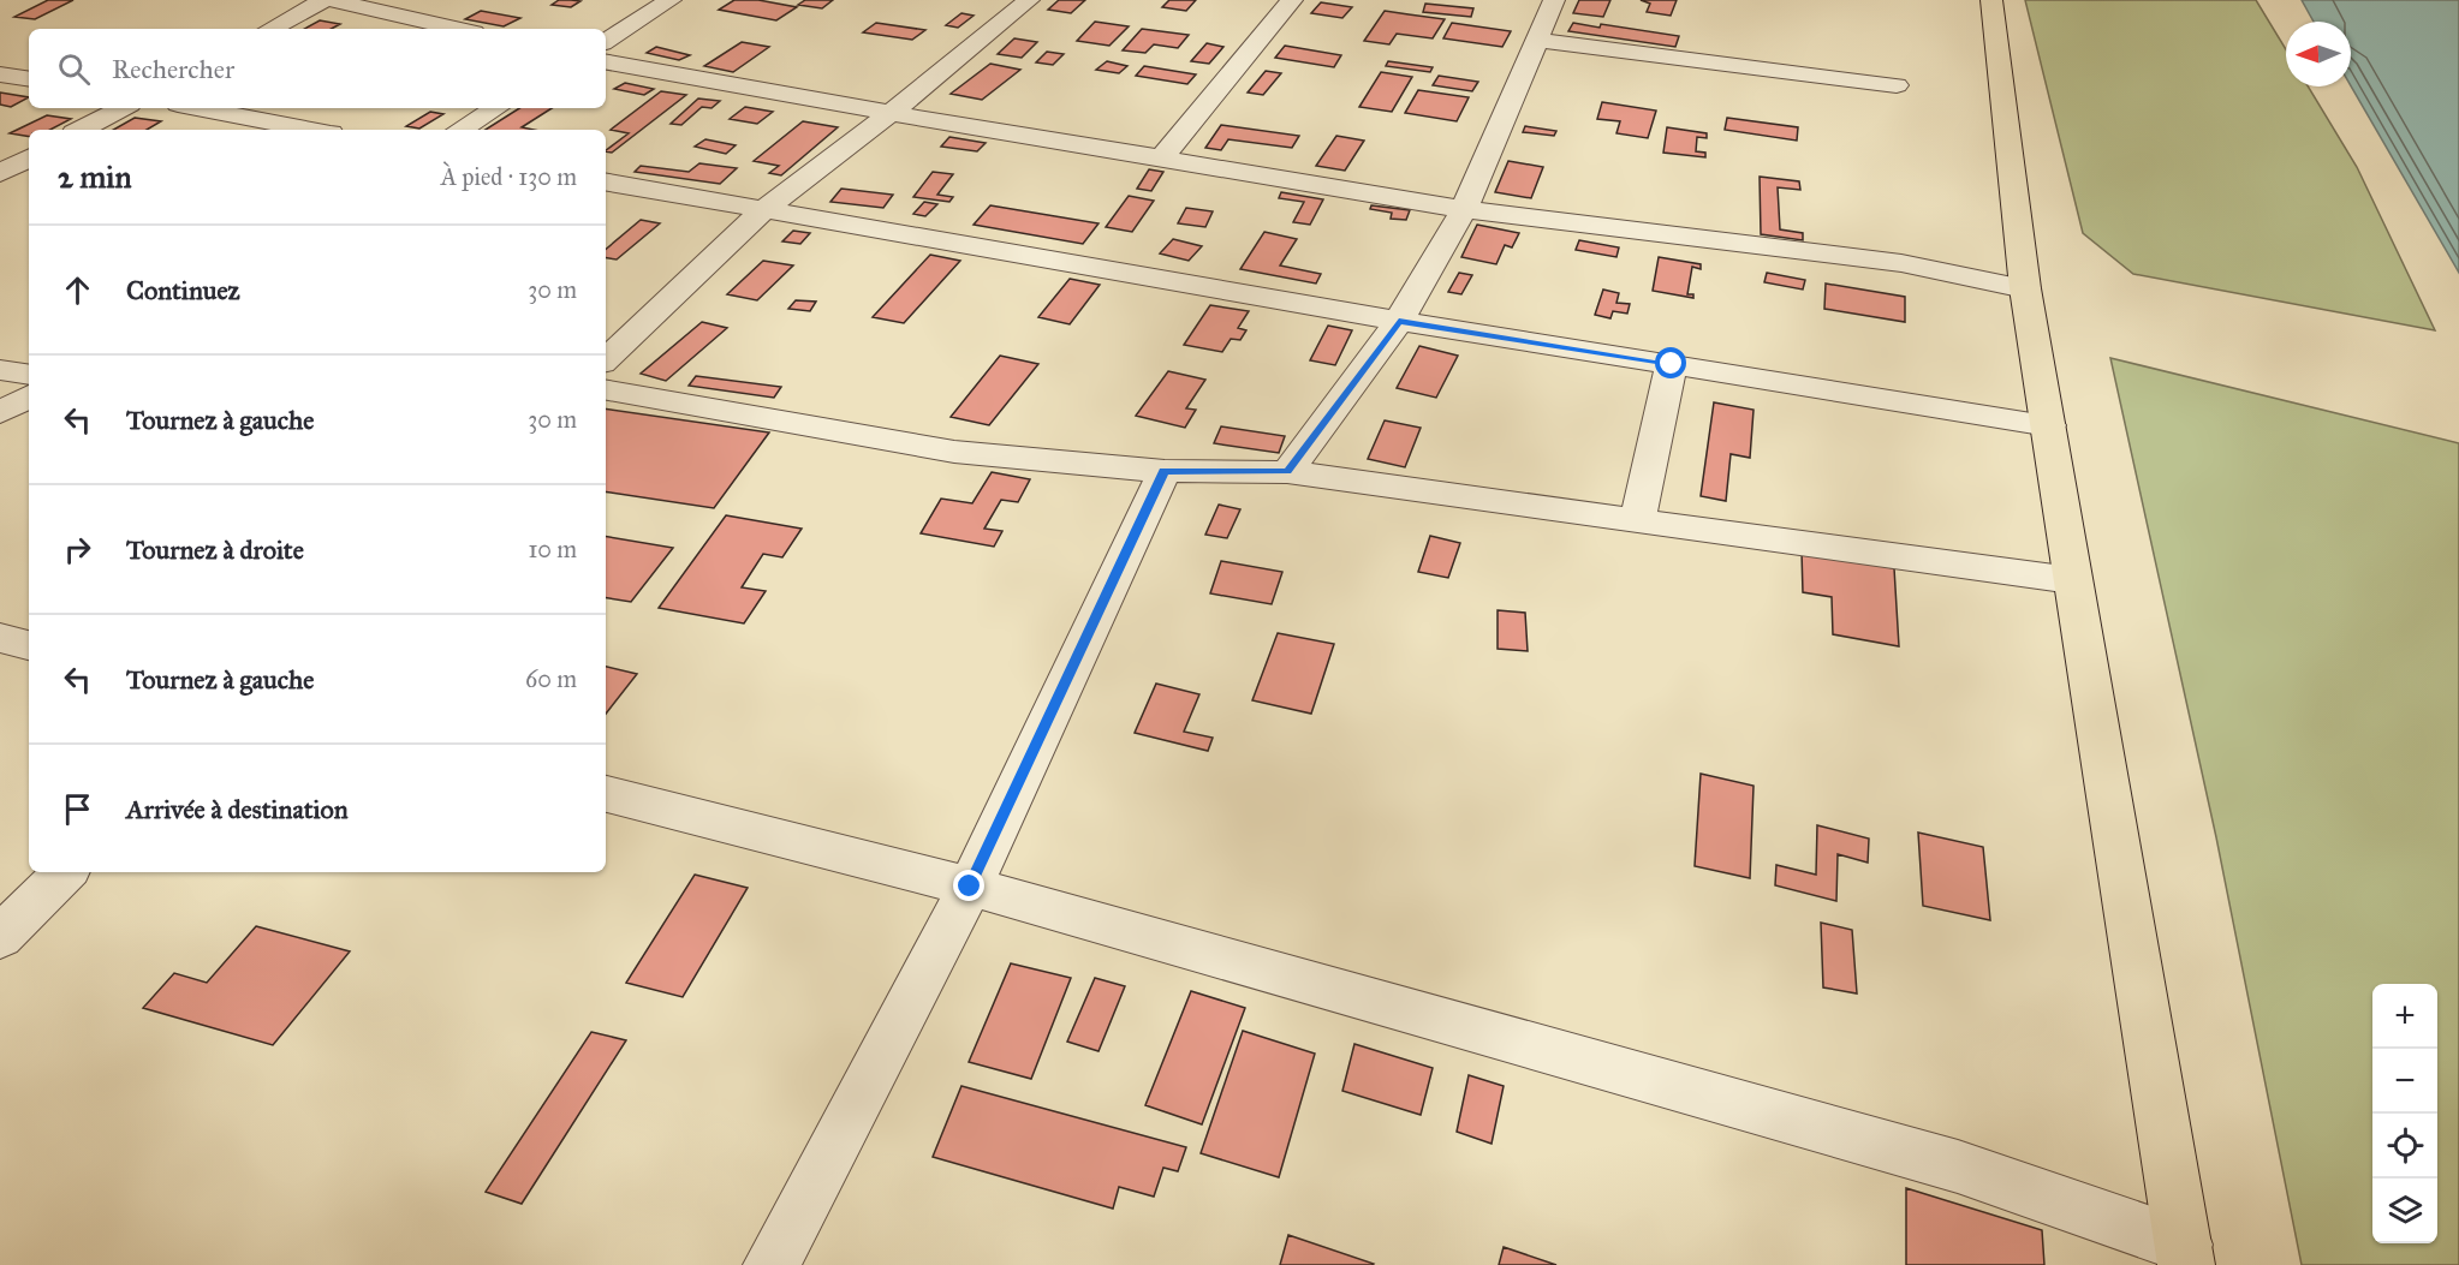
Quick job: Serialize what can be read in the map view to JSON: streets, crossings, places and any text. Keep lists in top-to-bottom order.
{
  "north": "left",
  "page": {
    "search": "Rechercher",
    "heading": ["2 min", "À pied · 130 m"],
    "list": [
      ["Continuez", "30 m"],
      ["Tournez à gauche", "30 m"],
      ["Tournez à droite", "10 m"],
      ["Tournez à gauche", "60 m"],
      "Arrivée à destination"
    ],
    "map_buttons": ["+", "−"]
  }
}
